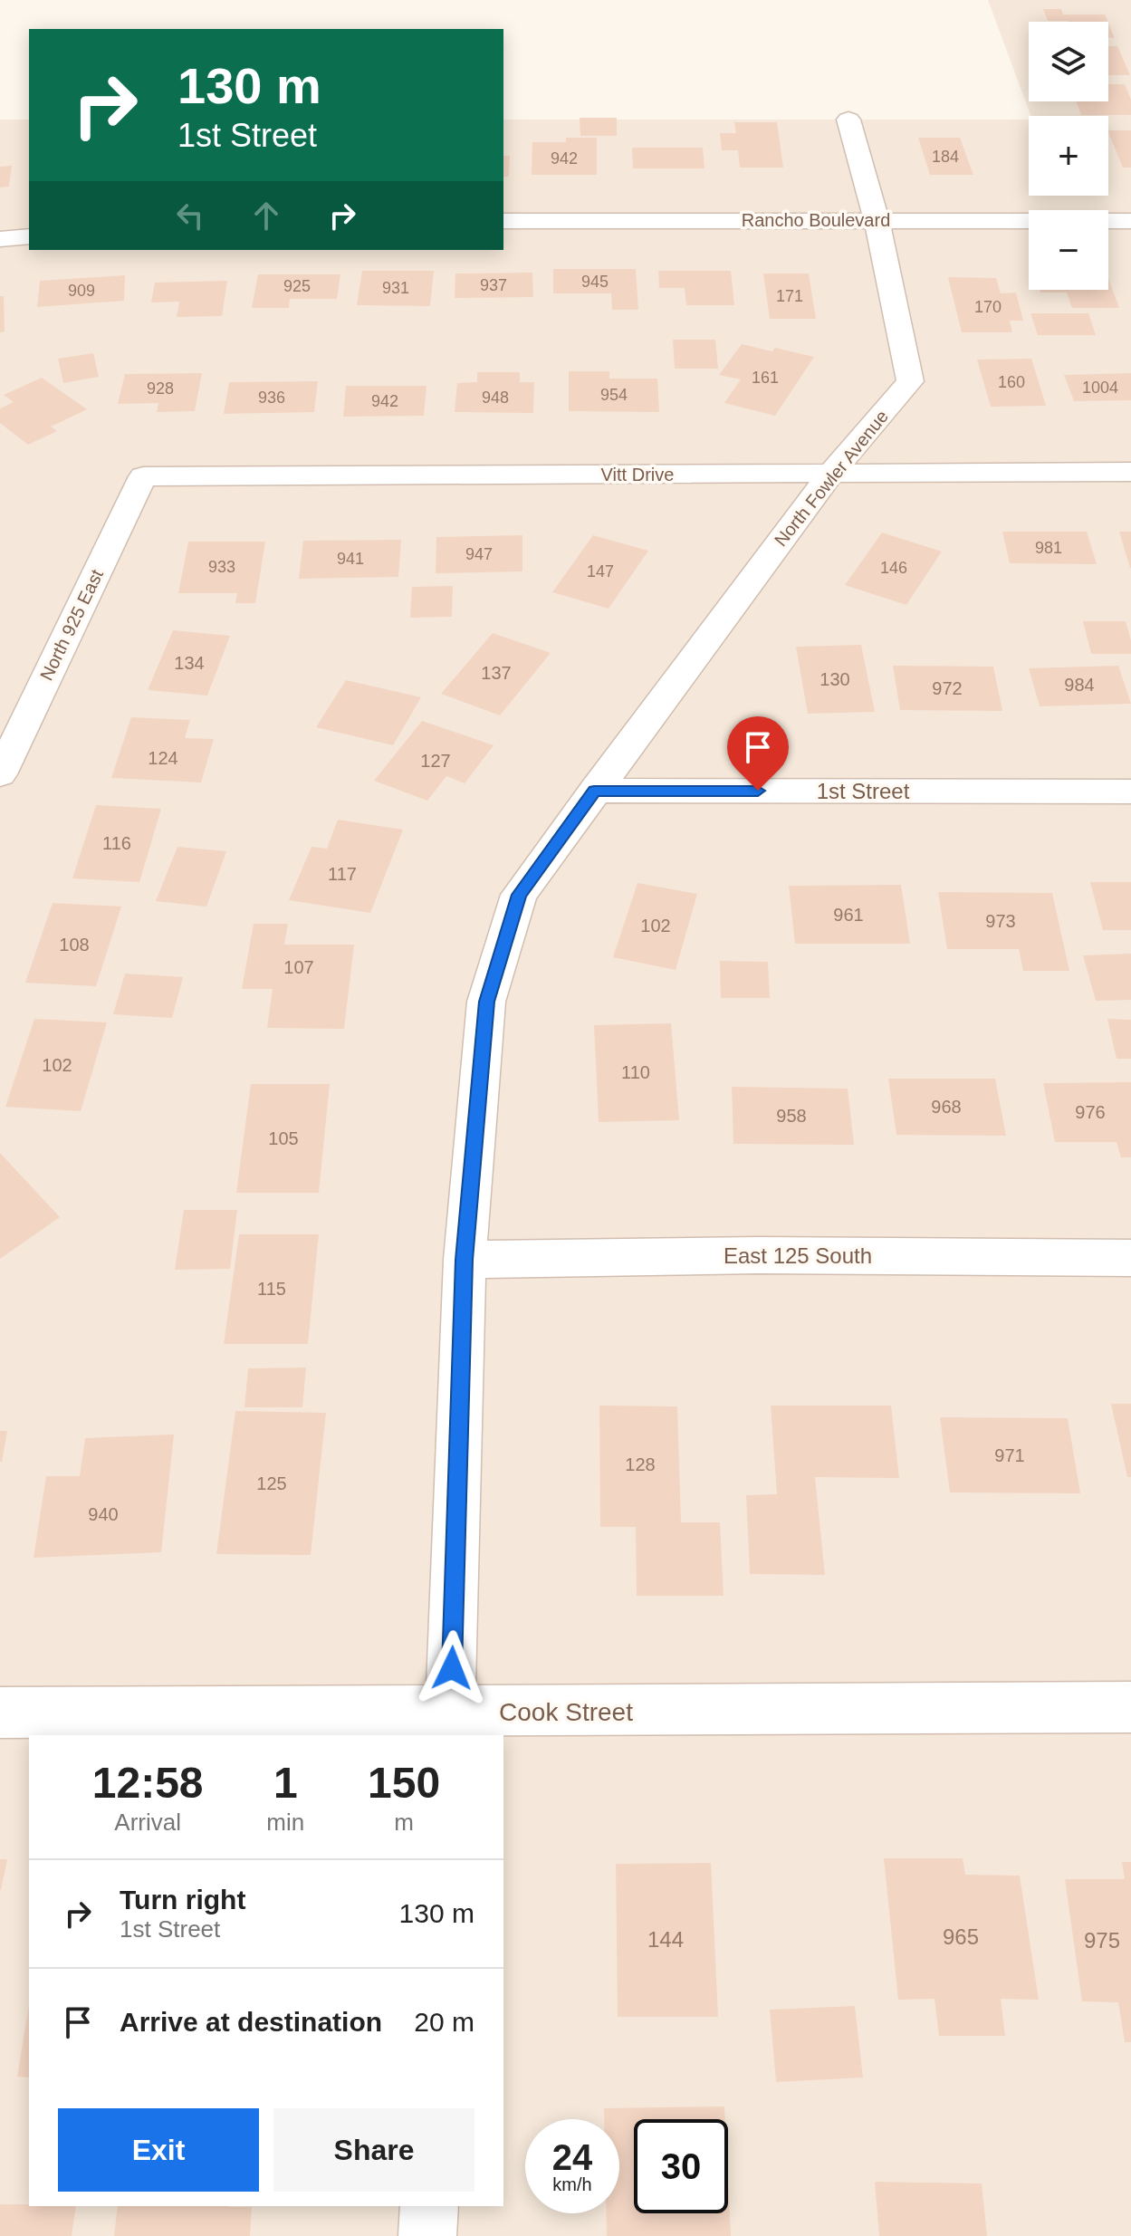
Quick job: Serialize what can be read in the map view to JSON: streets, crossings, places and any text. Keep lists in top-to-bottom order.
{
  "streets": {
    "street": [
      "Rancho Boulevard",
      "Vitt Drive",
      "North Fowler Avenue",
      "North 925 East",
      "1st Street",
      "East 125 South",
      "Cook Street"
    ]
  },
  "crossings": [
    ["Rancho Boulevard", "North Fowler Avenue"],
    ["Vitt Drive", "North Fowler Avenue"],
    ["Vitt Drive", "North 925 East"],
    ["North Fowler Avenue", "1st Street"],
    ["North Fowler Avenue", "East 125 South"],
    ["North Fowler Avenue", "Cook Street"]
  ],
  "house_numbers": [
    "184",
    "942",
    "945",
    "937",
    "925",
    "931",
    "909",
    "171",
    "170",
    "161",
    "160",
    "1004",
    "928",
    "954",
    "936",
    "948",
    "942",
    "981",
    "947",
    "941",
    "933",
    "146",
    "147",
    "134",
    "137",
    "130",
    "984",
    "972",
    "124",
    "127",
    "116",
    "117",
    "961",
    "973",
    "102",
    "108",
    "107",
    "102",
    "110",
    "968",
    "976",
    "958",
    "105",
    "115",
    "971",
    "128",
    "125",
    "940",
    "965",
    "144",
    "975"
  ],
  "page": {
    "map_buttons": ["+", "−"],
    "turn": ["130 m", "1st Street"],
    "eta": [
      "12:58",
      "Arrival",
      "1",
      "min",
      "150",
      "m"
    ],
    "list": [
      {
        "name": "Turn right",
        "note": "1st Street",
        "value": "130 m"
      },
      {
        "name": "Arrive at destination",
        "value": "20 m"
      }
    ],
    "buttons": ["Exit", "Share"],
    "speed": "24 km/h",
    "limit": "30"
  }
}
